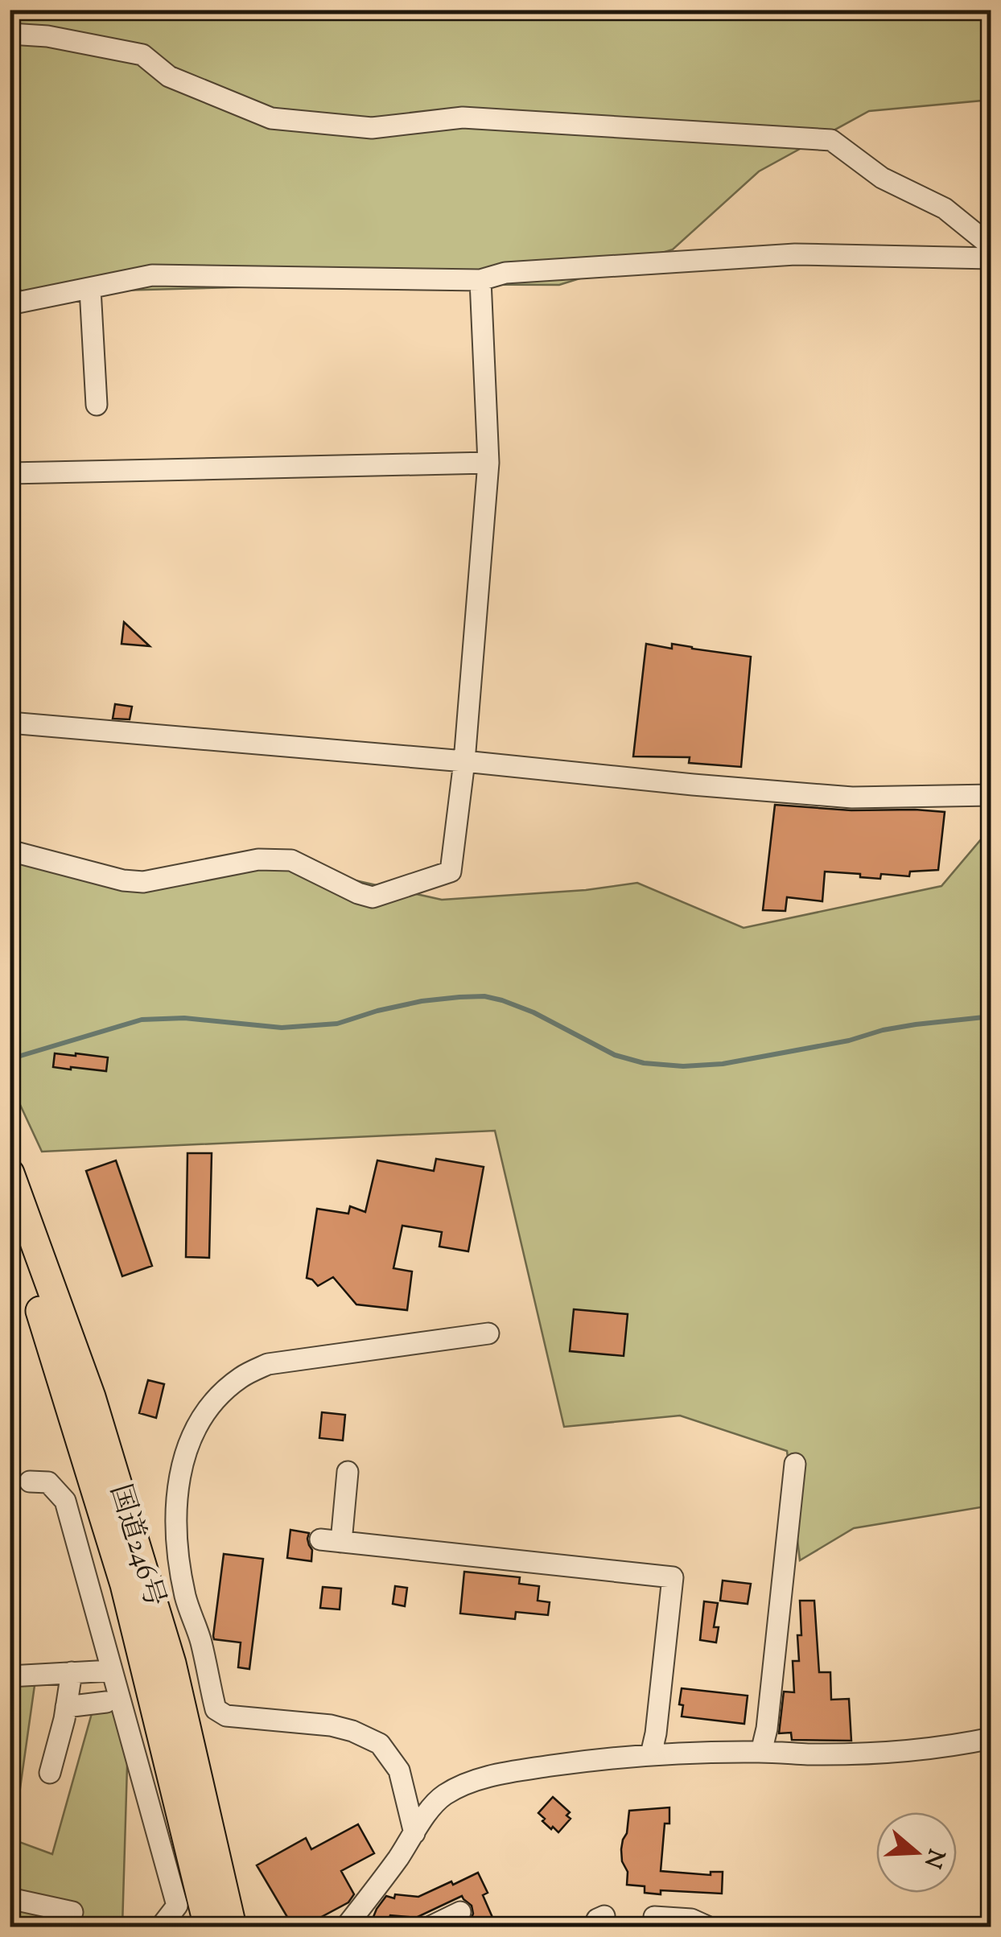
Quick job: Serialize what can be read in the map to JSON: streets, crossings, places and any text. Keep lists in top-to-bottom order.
{
  "streets": {
    "highway": ["国道246号"]
  },
  "north": "right"
}
